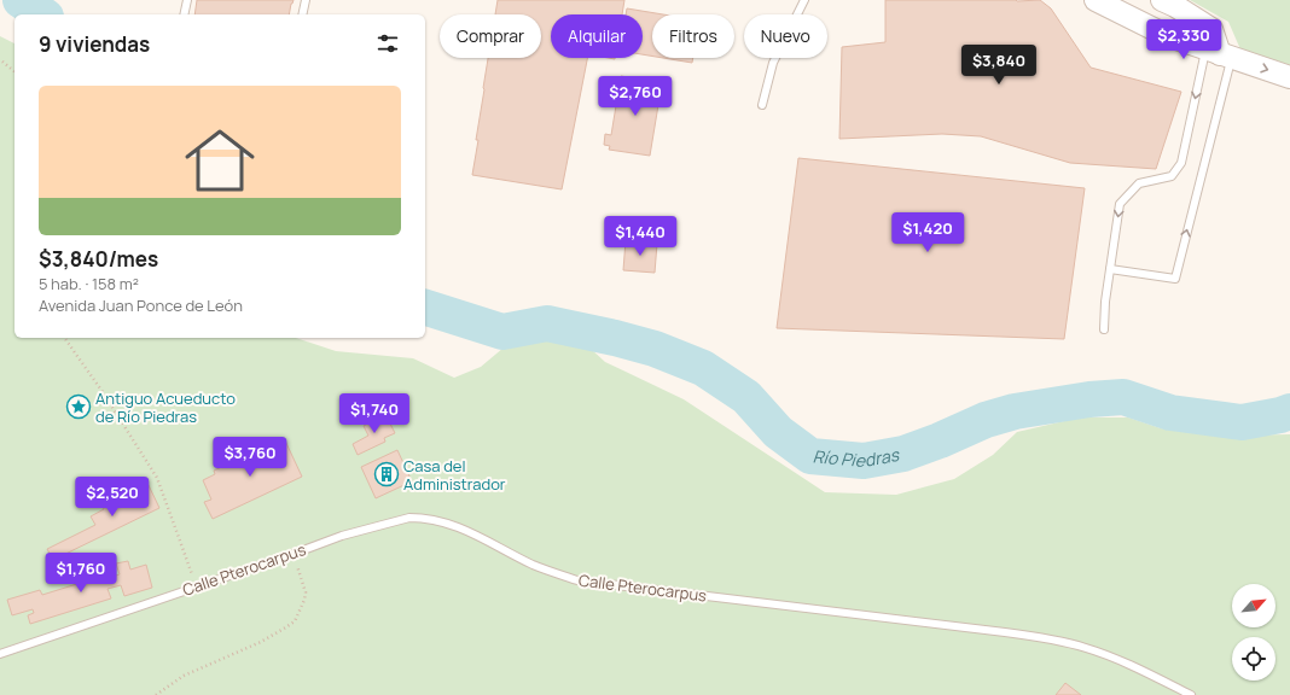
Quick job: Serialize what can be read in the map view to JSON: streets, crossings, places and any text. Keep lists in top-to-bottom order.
{
  "streets": {
    "lane": ["Calle Pterocarpus"]
  },
  "water": ["Río Piedras"],
  "places": {
    "place": ["Antiguo Acueducto de Río Piedras"],
    "building": ["Casa del Administrador"]
  },
  "north": "top right",
  "page": {
    "chip": [
      "Comprar",
      "Alquilar",
      "Filtros",
      "Nuevo"
    ],
    "heading": "9 viviendas",
    "price": [
      "$2,330",
      "$3,840",
      "$2,760",
      "$1,420",
      "$1,440",
      "$1,740",
      "$3,760",
      "$2,520",
      "$1,760"
    ],
    "list": [
      {
        "name": "$3,840/mes",
        "note": "5 hab. · 158 m² · Avenida Juan Ponce de León"
      }
    ]
  }
}
